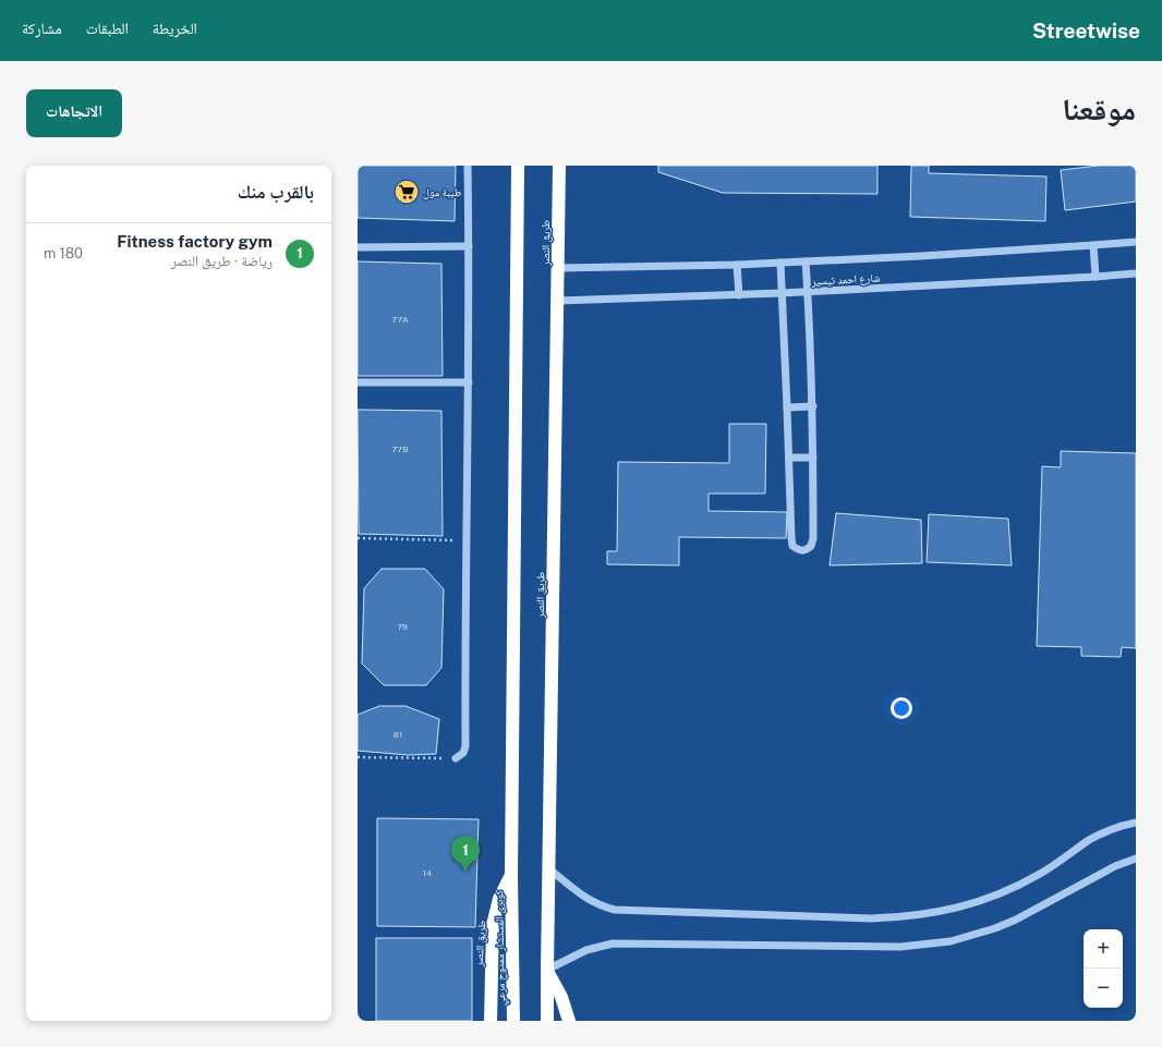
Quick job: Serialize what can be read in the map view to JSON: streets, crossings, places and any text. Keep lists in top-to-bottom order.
{
  "streets": {
    "highway": ["طريق النصر", "كوبرى المستشار ممدوح مرعي"],
    "street": ["شارع احمد تيسير"]
  },
  "crossings": [
    ["طريق النصر", "شارع احمد تيسير"],
    ["طريق النصر", "كوبرى المستشار ممدوح مرعي"]
  ],
  "places": {
    "supermarket": ["طيبة مول"]
  },
  "house_numbers": [
    "77A",
    "77B",
    "79",
    "81",
    "14"
  ],
  "page": {
    "header": "Streetwise",
    "nav": ["الخريطة", "الطبقات", "مشاركة"],
    "title": "موقعنا",
    "buttons": "الاتجاهات",
    "heading": "بالقرب منك",
    "list": [
      {
        "mark": "1",
        "name": "Fitness factory gym",
        "note": "رياضة · طريق النصر",
        "value": "180 m"
      }
    ],
    "pins": "1",
    "map_buttons": ["+", "−"]
  }
}
